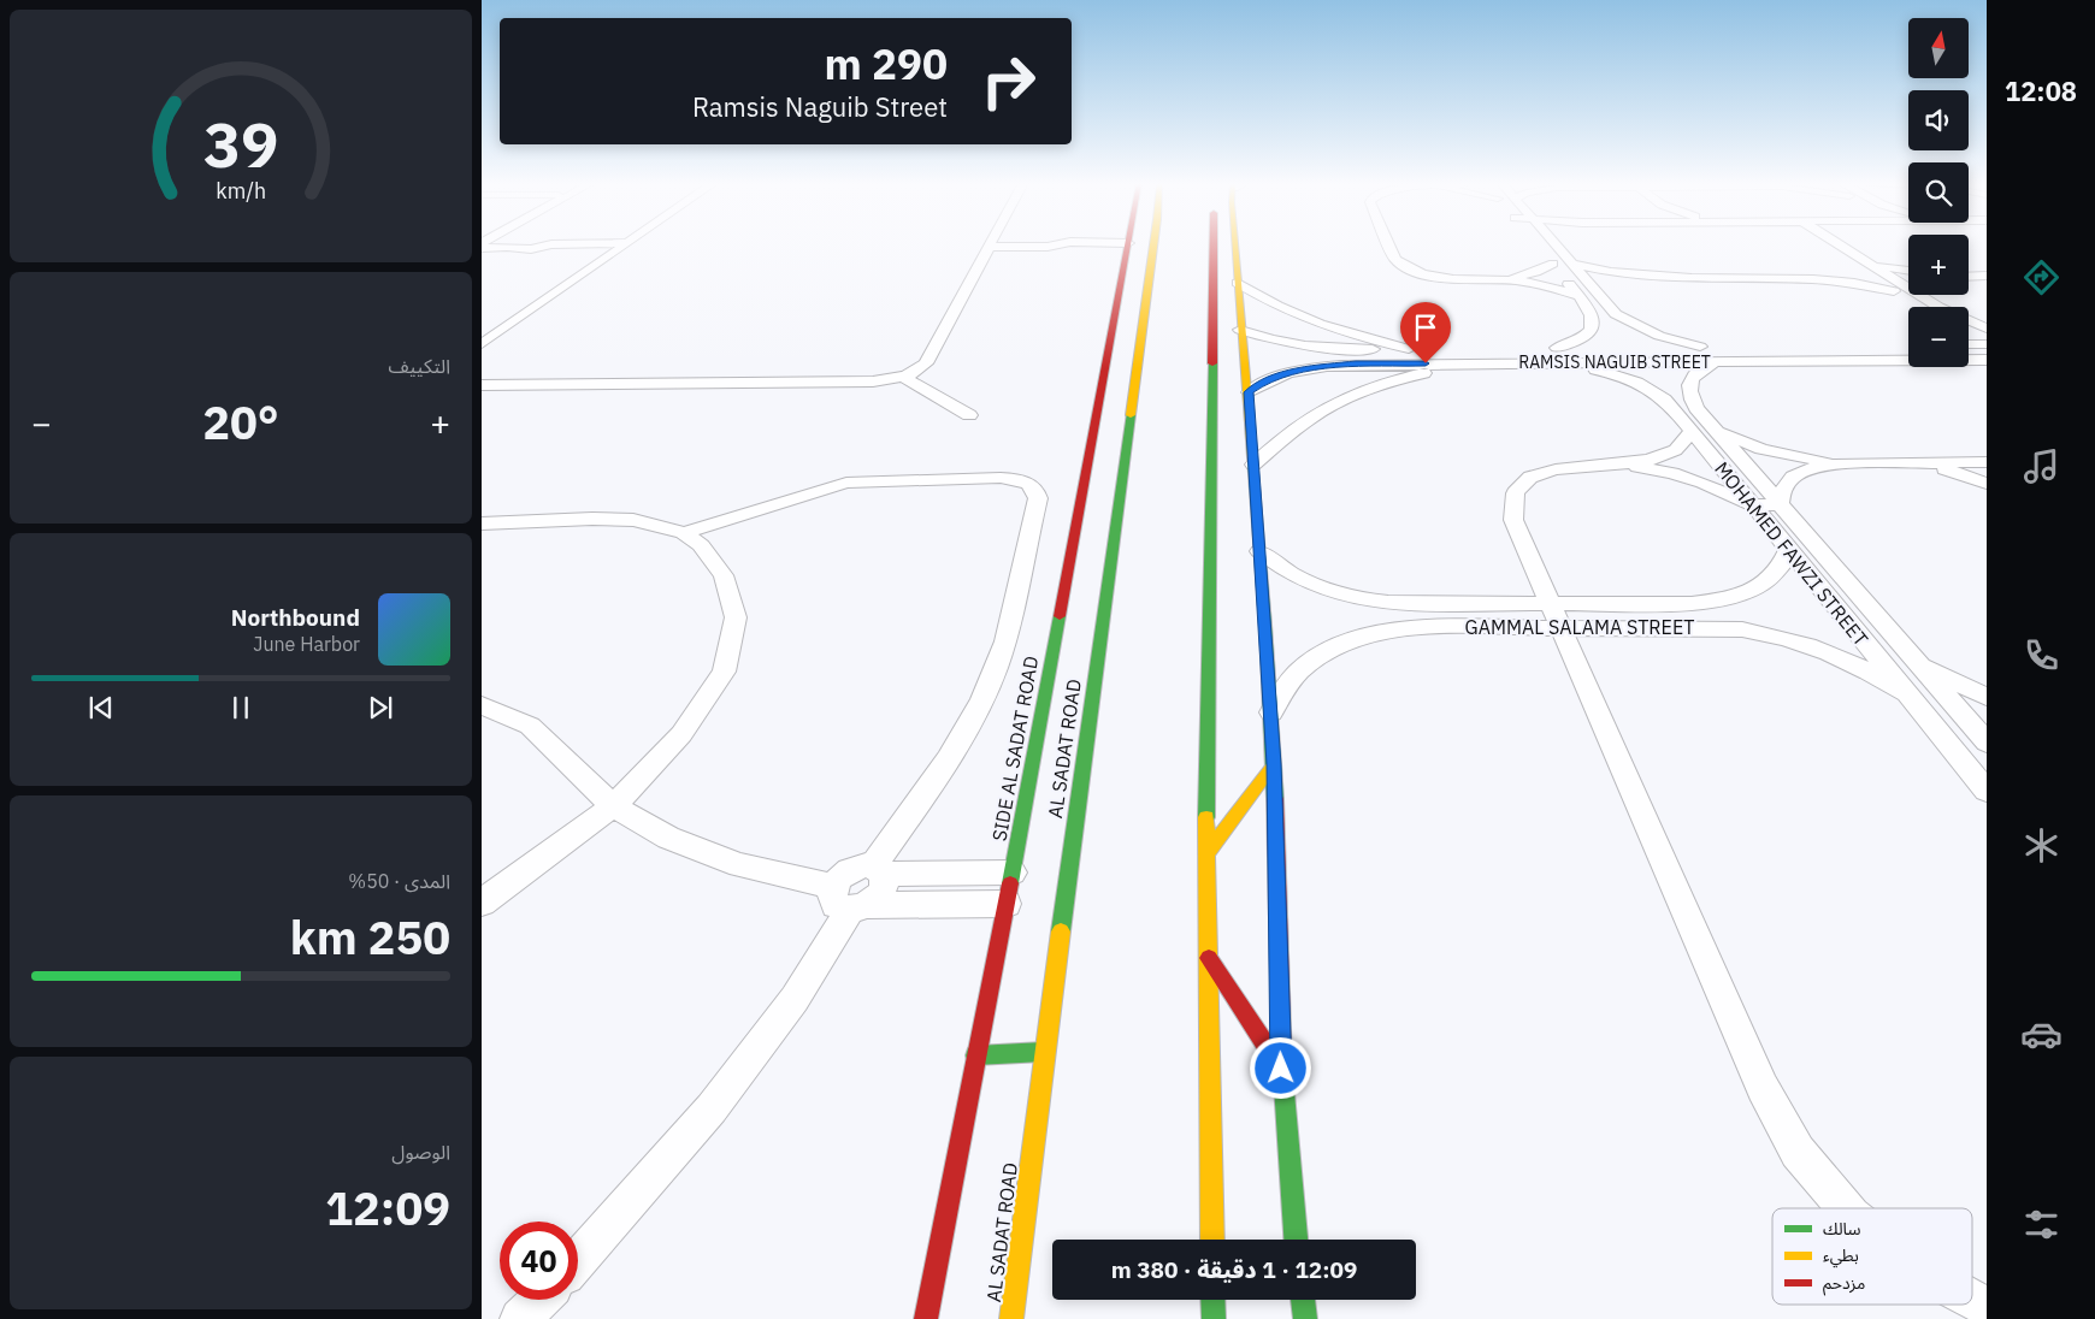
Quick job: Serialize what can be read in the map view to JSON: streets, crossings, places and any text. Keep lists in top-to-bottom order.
{
  "streets": {
    "main road": ["SIDE AL SADAT ROAD", "AL SADAT ROAD"],
    "street": ["RAMSIS NAGUIB STREET", "MOHAMED FAWZI STREET", "GAMMAL SALAMA STREET"]
  },
  "crossings": [
    ["RAMSIS NAGUIB STREET", "MOHAMED FAWZI STREET"],
    ["MOHAMED FAWZI STREET", "GAMMAL SALAMA STREET"]
  ],
  "legend": ["سالك", "بطيء", "مزدحم"],
  "north": "top",
  "page": {
    "tabs": "12:08",
    "map_buttons": ["+", "−"],
    "turn": ["290 m", "Ramsis Naguib Street"],
    "tile": [
      "التكييف",
      ["المدى · 50%", "250 km"],
      ["الوصول", "12:09"]
    ],
    "heat": ["−", "20°", "+"],
    "song": ["Northbound", "June Harbor"],
    "limit": "40",
    "trip": "12:09 · 1 دقيقة · 380 m",
    "gauge": ["39", "km/h"]
  }
}
